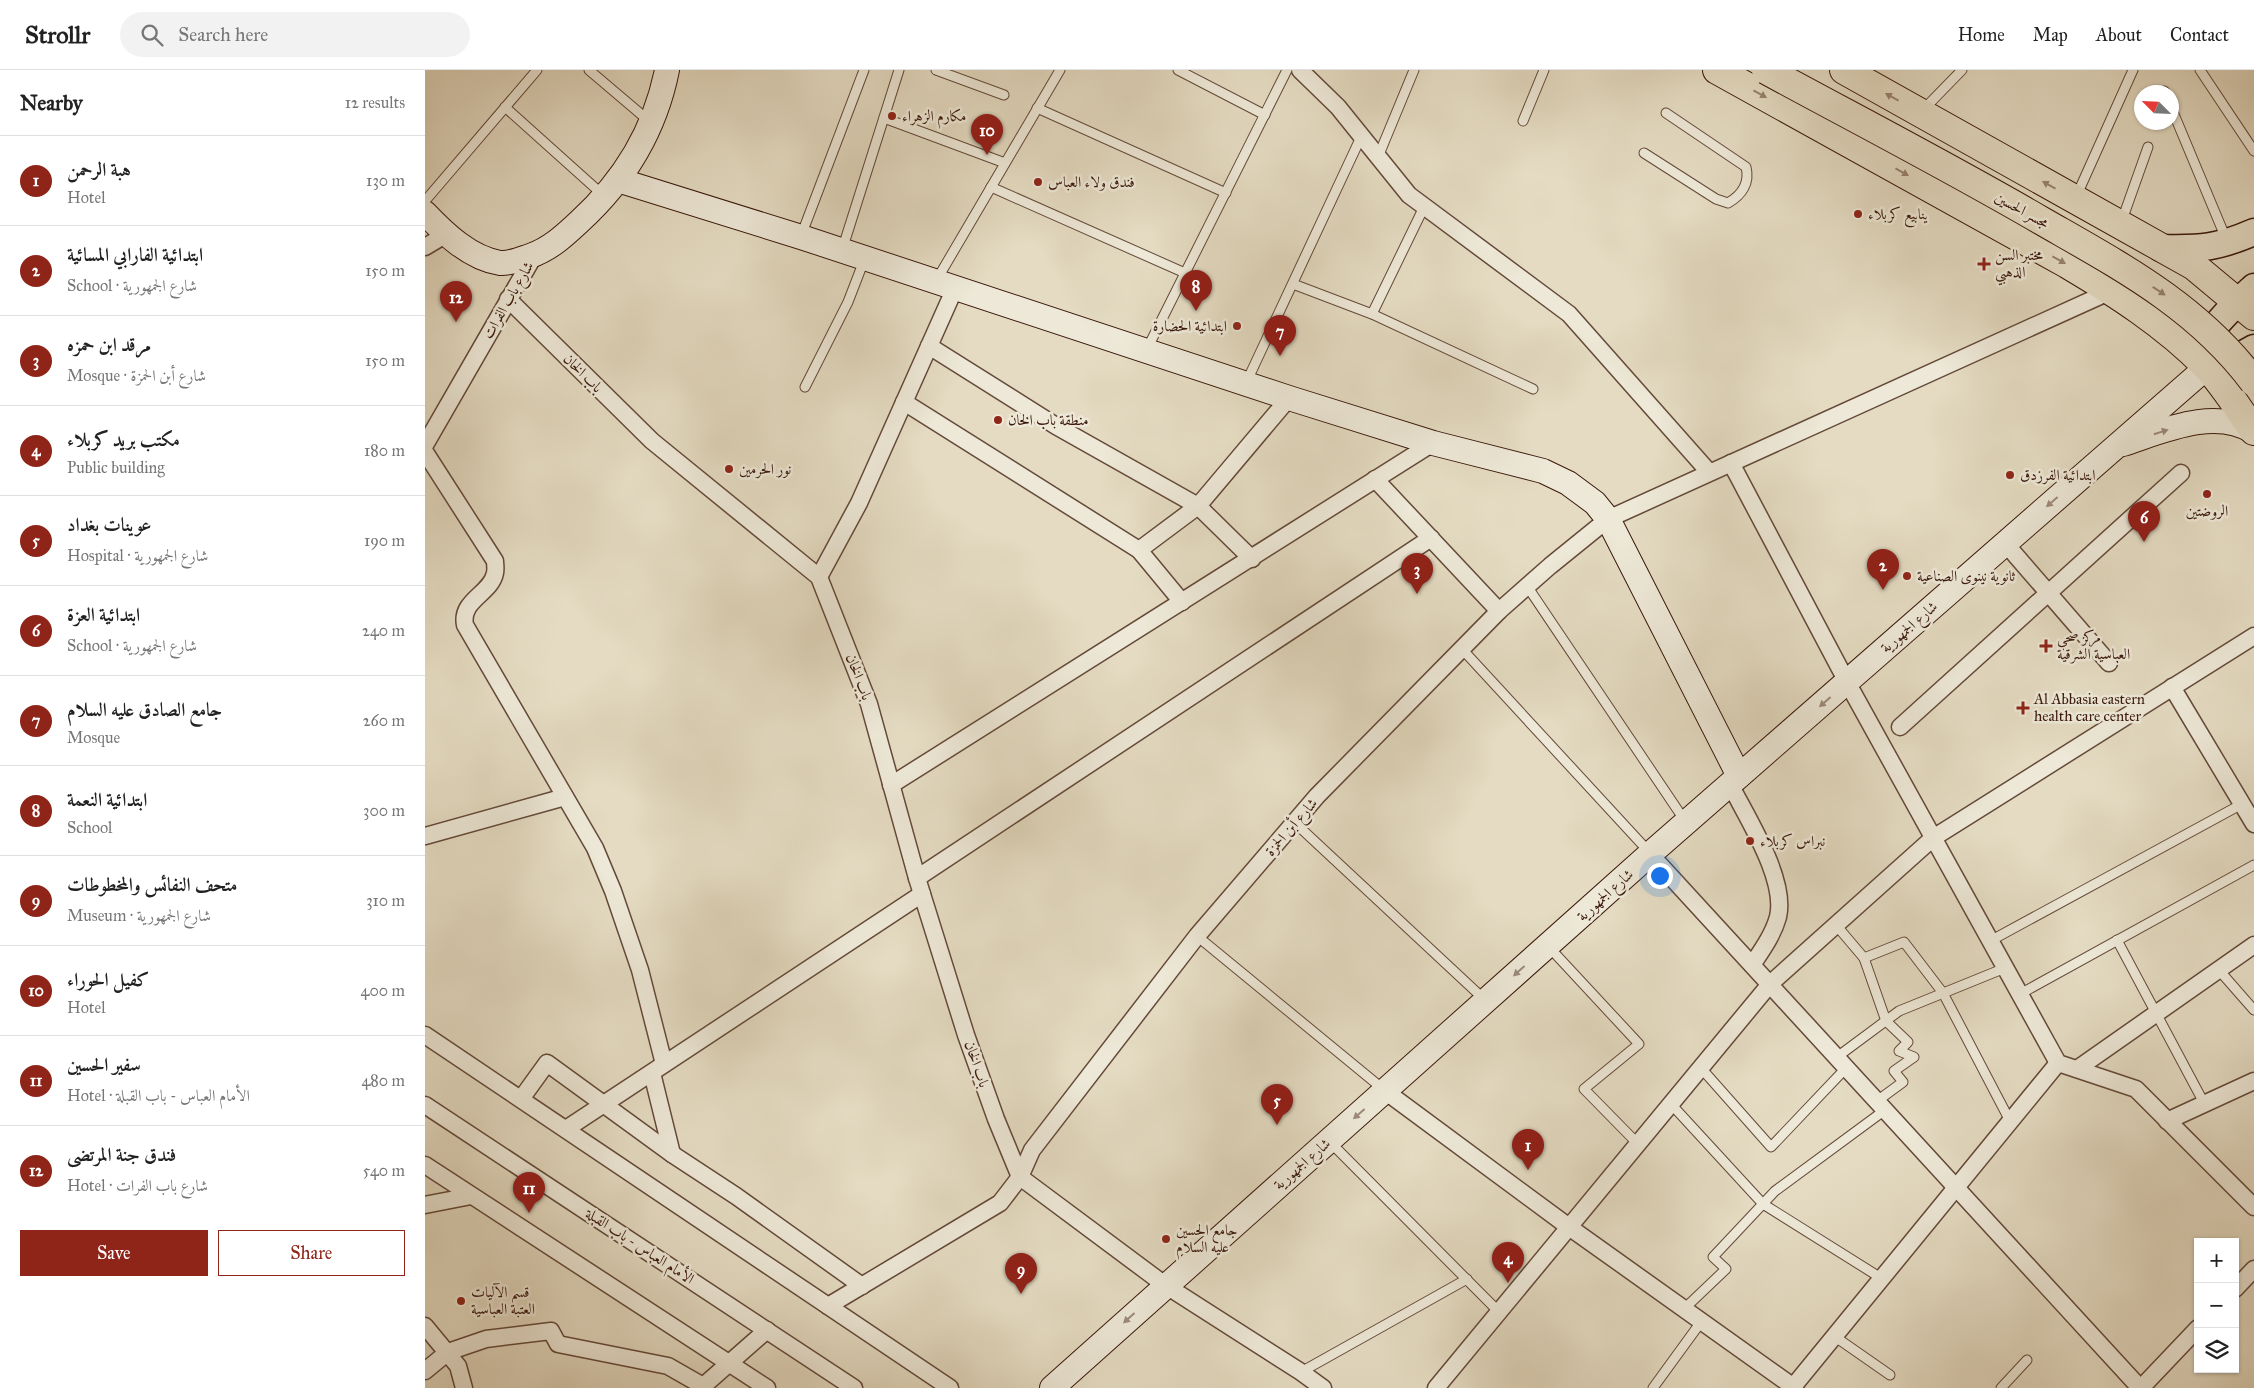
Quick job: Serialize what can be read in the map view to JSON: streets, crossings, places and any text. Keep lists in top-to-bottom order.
{
  "streets": {
    "highway": ["مجسر الحسين"],
    "main road": ["شارع باب الفرات", "شارع الجمهورية"],
    "street": ["باب الخان", "شارع أبن الحمزة", "الأمام العباس - باب القبلة"]
  },
  "crossings": [
    ["شارع باب الفرات", "باب الخان"],
    ["باب الخان", "شارع أبن الحمزة"]
  ],
  "one_way": ["شارع الجمهورية"],
  "places": {
    "other": [
      "مكارم الزهراء",
      "فندق ولاء العباس",
      "ينابيع كربلاء",
      "ابتدائية الحضارة",
      "منطقة باب الخان",
      "نور الحرمين",
      "ابتدائية الفرزدق",
      "الروضتين",
      "ثانوية نينوى الصناعية",
      "نبراس كربلاء",
      "جامع الحسين عليه السلام",
      "قسم الآليات العتبة العباسية"
    ],
    "health": ["مختبر السن الذهبي", "مركز صحي العباسية الشرقية", "Al Abbasia eastern health care center"]
  },
  "north": "top left",
  "page": {
    "header": "Strollr",
    "search": "Search here",
    "nav": [
      "Home",
      "Map",
      "About",
      "Contact"
    ],
    "heading": ["Nearby", "12 results"],
    "pins": [
      "10",
      "8",
      "12",
      "7",
      "6",
      "2",
      "3",
      "5",
      "1",
      "11",
      "4",
      "9"
    ],
    "list": [
      {
        "mark": "1",
        "name": "هبة الرحمن",
        "note": "Hotel",
        "value": "130 m"
      },
      {
        "mark": "2",
        "name": "ابتدائية الفارابي المسائية",
        "note": "School · شارع الجمهورية",
        "value": "150 m"
      },
      {
        "mark": "3",
        "name": "مرقد ابن حمزه",
        "note": "Mosque · شارع أبن الحمزة",
        "value": "150 m"
      },
      {
        "mark": "4",
        "name": "مكتب بريد كربلاء",
        "note": "Public building",
        "value": "180 m"
      },
      {
        "mark": "5",
        "name": "عوينات بغداد",
        "note": "Hospital · شارع الجمهورية",
        "value": "190 m"
      },
      {
        "mark": "6",
        "name": "ابتدائية العزة",
        "note": "School · شارع الجمهورية",
        "value": "240 m"
      },
      {
        "mark": "7",
        "name": "جامع الصادق عليه السلام",
        "note": "Mosque",
        "value": "260 m"
      },
      {
        "mark": "8",
        "name": "ابتدائية النعمة",
        "note": "School",
        "value": "300 m"
      },
      {
        "mark": "9",
        "name": "متحف النفائس والمخطوطات",
        "note": "Museum · شارع الجمهورية",
        "value": "310 m"
      },
      {
        "mark": "10",
        "name": "كفيل الحوراء",
        "note": "Hotel",
        "value": "400 m"
      },
      {
        "mark": "11",
        "name": "سفير الحسين",
        "note": "Hotel · الأمام العباس - باب القبلة",
        "value": "480 m"
      },
      {
        "mark": "12",
        "name": "فندق جنة المرتضى",
        "note": "Hotel · شارع باب الفرات",
        "value": "540 m"
      }
    ],
    "buttons": ["Save", "Share"],
    "map_buttons": ["+", "−"]
  }
}
